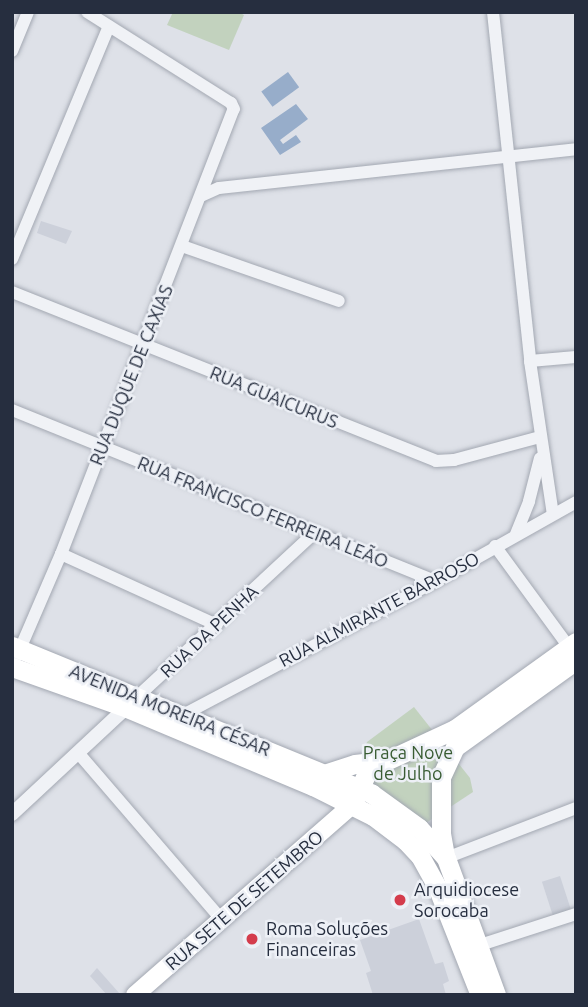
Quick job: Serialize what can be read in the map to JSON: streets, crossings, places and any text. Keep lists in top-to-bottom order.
{
  "streets": {
    "main road": ["AVENIDA MOREIRA CÉSAR", "RUA SETE DE SETEMBRO"],
    "street": [
      "RUA DUQUE DE CAXIAS",
      "RUA GUAICURUS",
      "RUA FRANCISCO FERREIRA LEÃO",
      "RUA ALMIRANTE BARROSO",
      "RUA DA PENHA"
    ]
  },
  "crossings": [
    ["RUA DUQUE DE CAXIAS", "RUA GUAICURUS"],
    ["RUA DUQUE DE CAXIAS", "RUA FRANCISCO FERREIRA LEÃO"],
    ["RUA DUQUE DE CAXIAS", "AVENIDA MOREIRA CÉSAR"],
    ["RUA FRANCISCO FERREIRA LEÃO", "RUA ALMIRANTE BARROSO"],
    ["RUA FRANCISCO FERREIRA LEÃO", "RUA DA PENHA"],
    ["RUA ALMIRANTE BARROSO", "AVENIDA MOREIRA CÉSAR"],
    ["RUA DA PENHA", "AVENIDA MOREIRA CÉSAR"]
  ],
  "parks": ["Praça Nove de Julho"],
  "places": ["Arquidiocese Sorocaba", "Roma Soluções Financeiras"]
}
